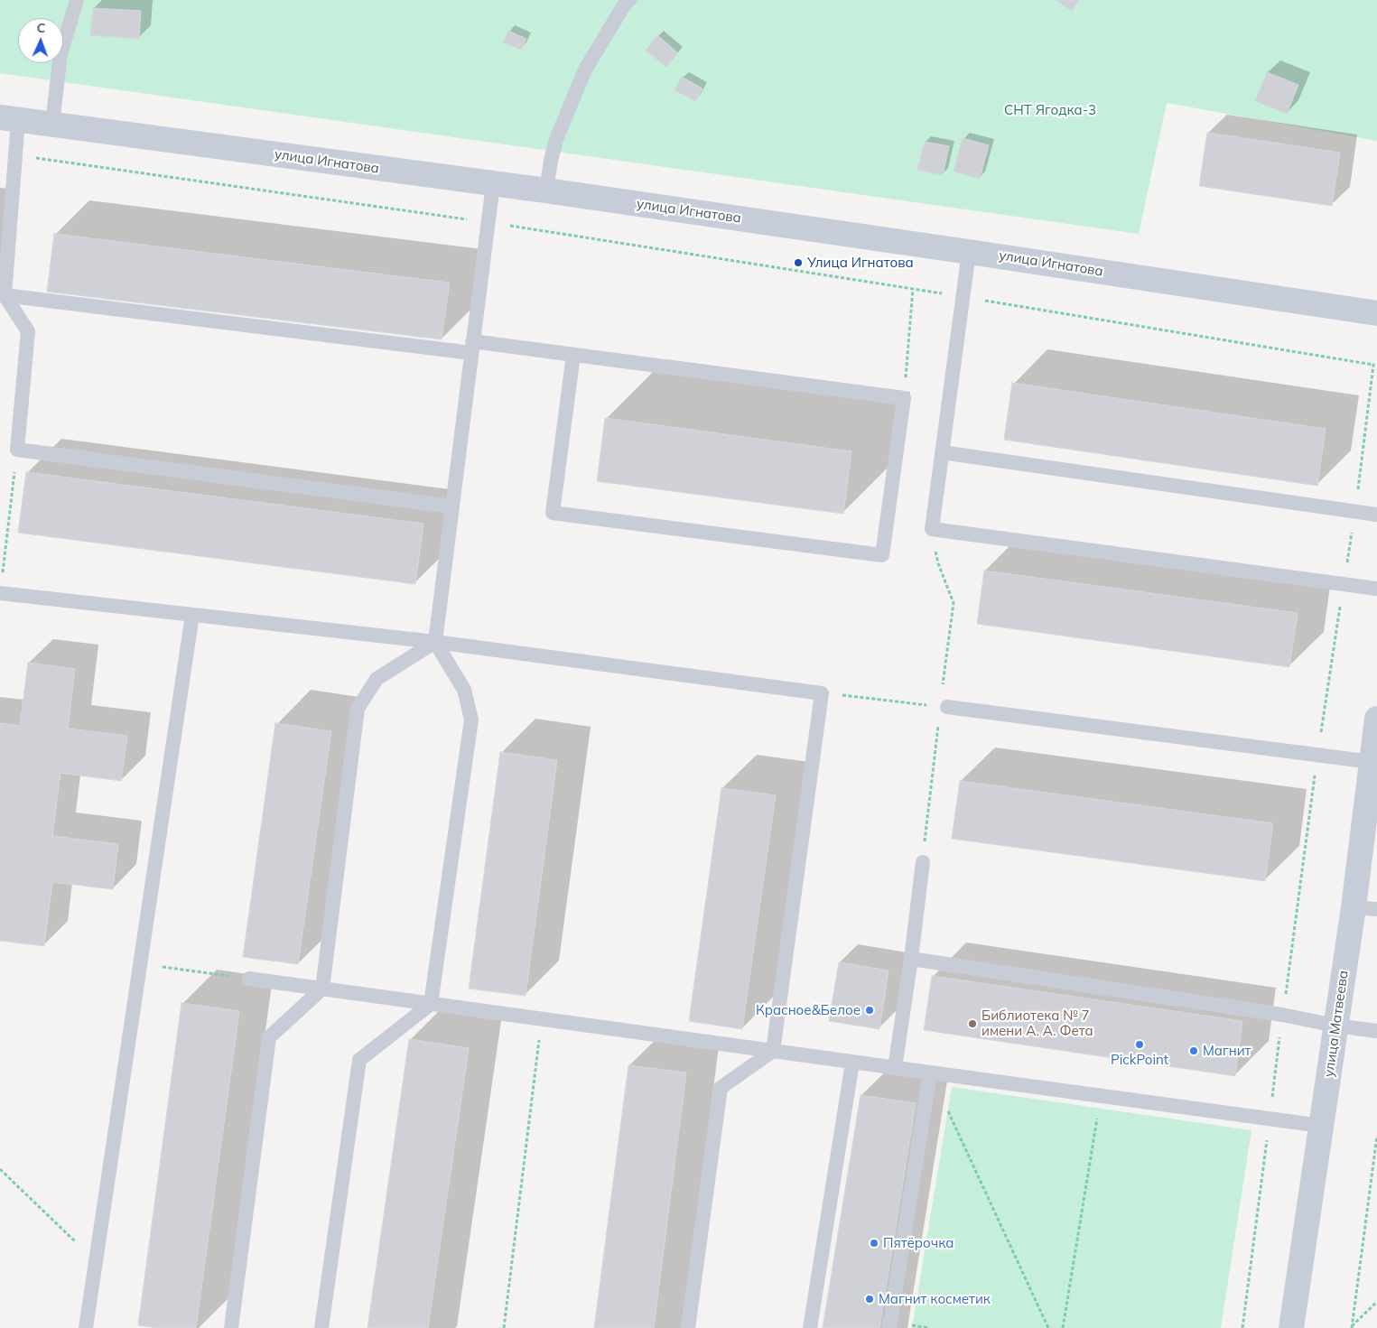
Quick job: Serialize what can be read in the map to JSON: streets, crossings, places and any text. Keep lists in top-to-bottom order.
{
  "streets": {
    "main road": ["улица Игнатова", "улица Матвеева"]
  },
  "parks": ["СНТ Ягодка-3"],
  "places": [
    "Улица Игнатова",
    "Красное&Белое",
    "Библиотека № 7 имени А. А. Фета",
    "PickPoint",
    "Магнит",
    "Пятёрочка",
    "Магнит косметик"
  ],
  "north": "top"
}
